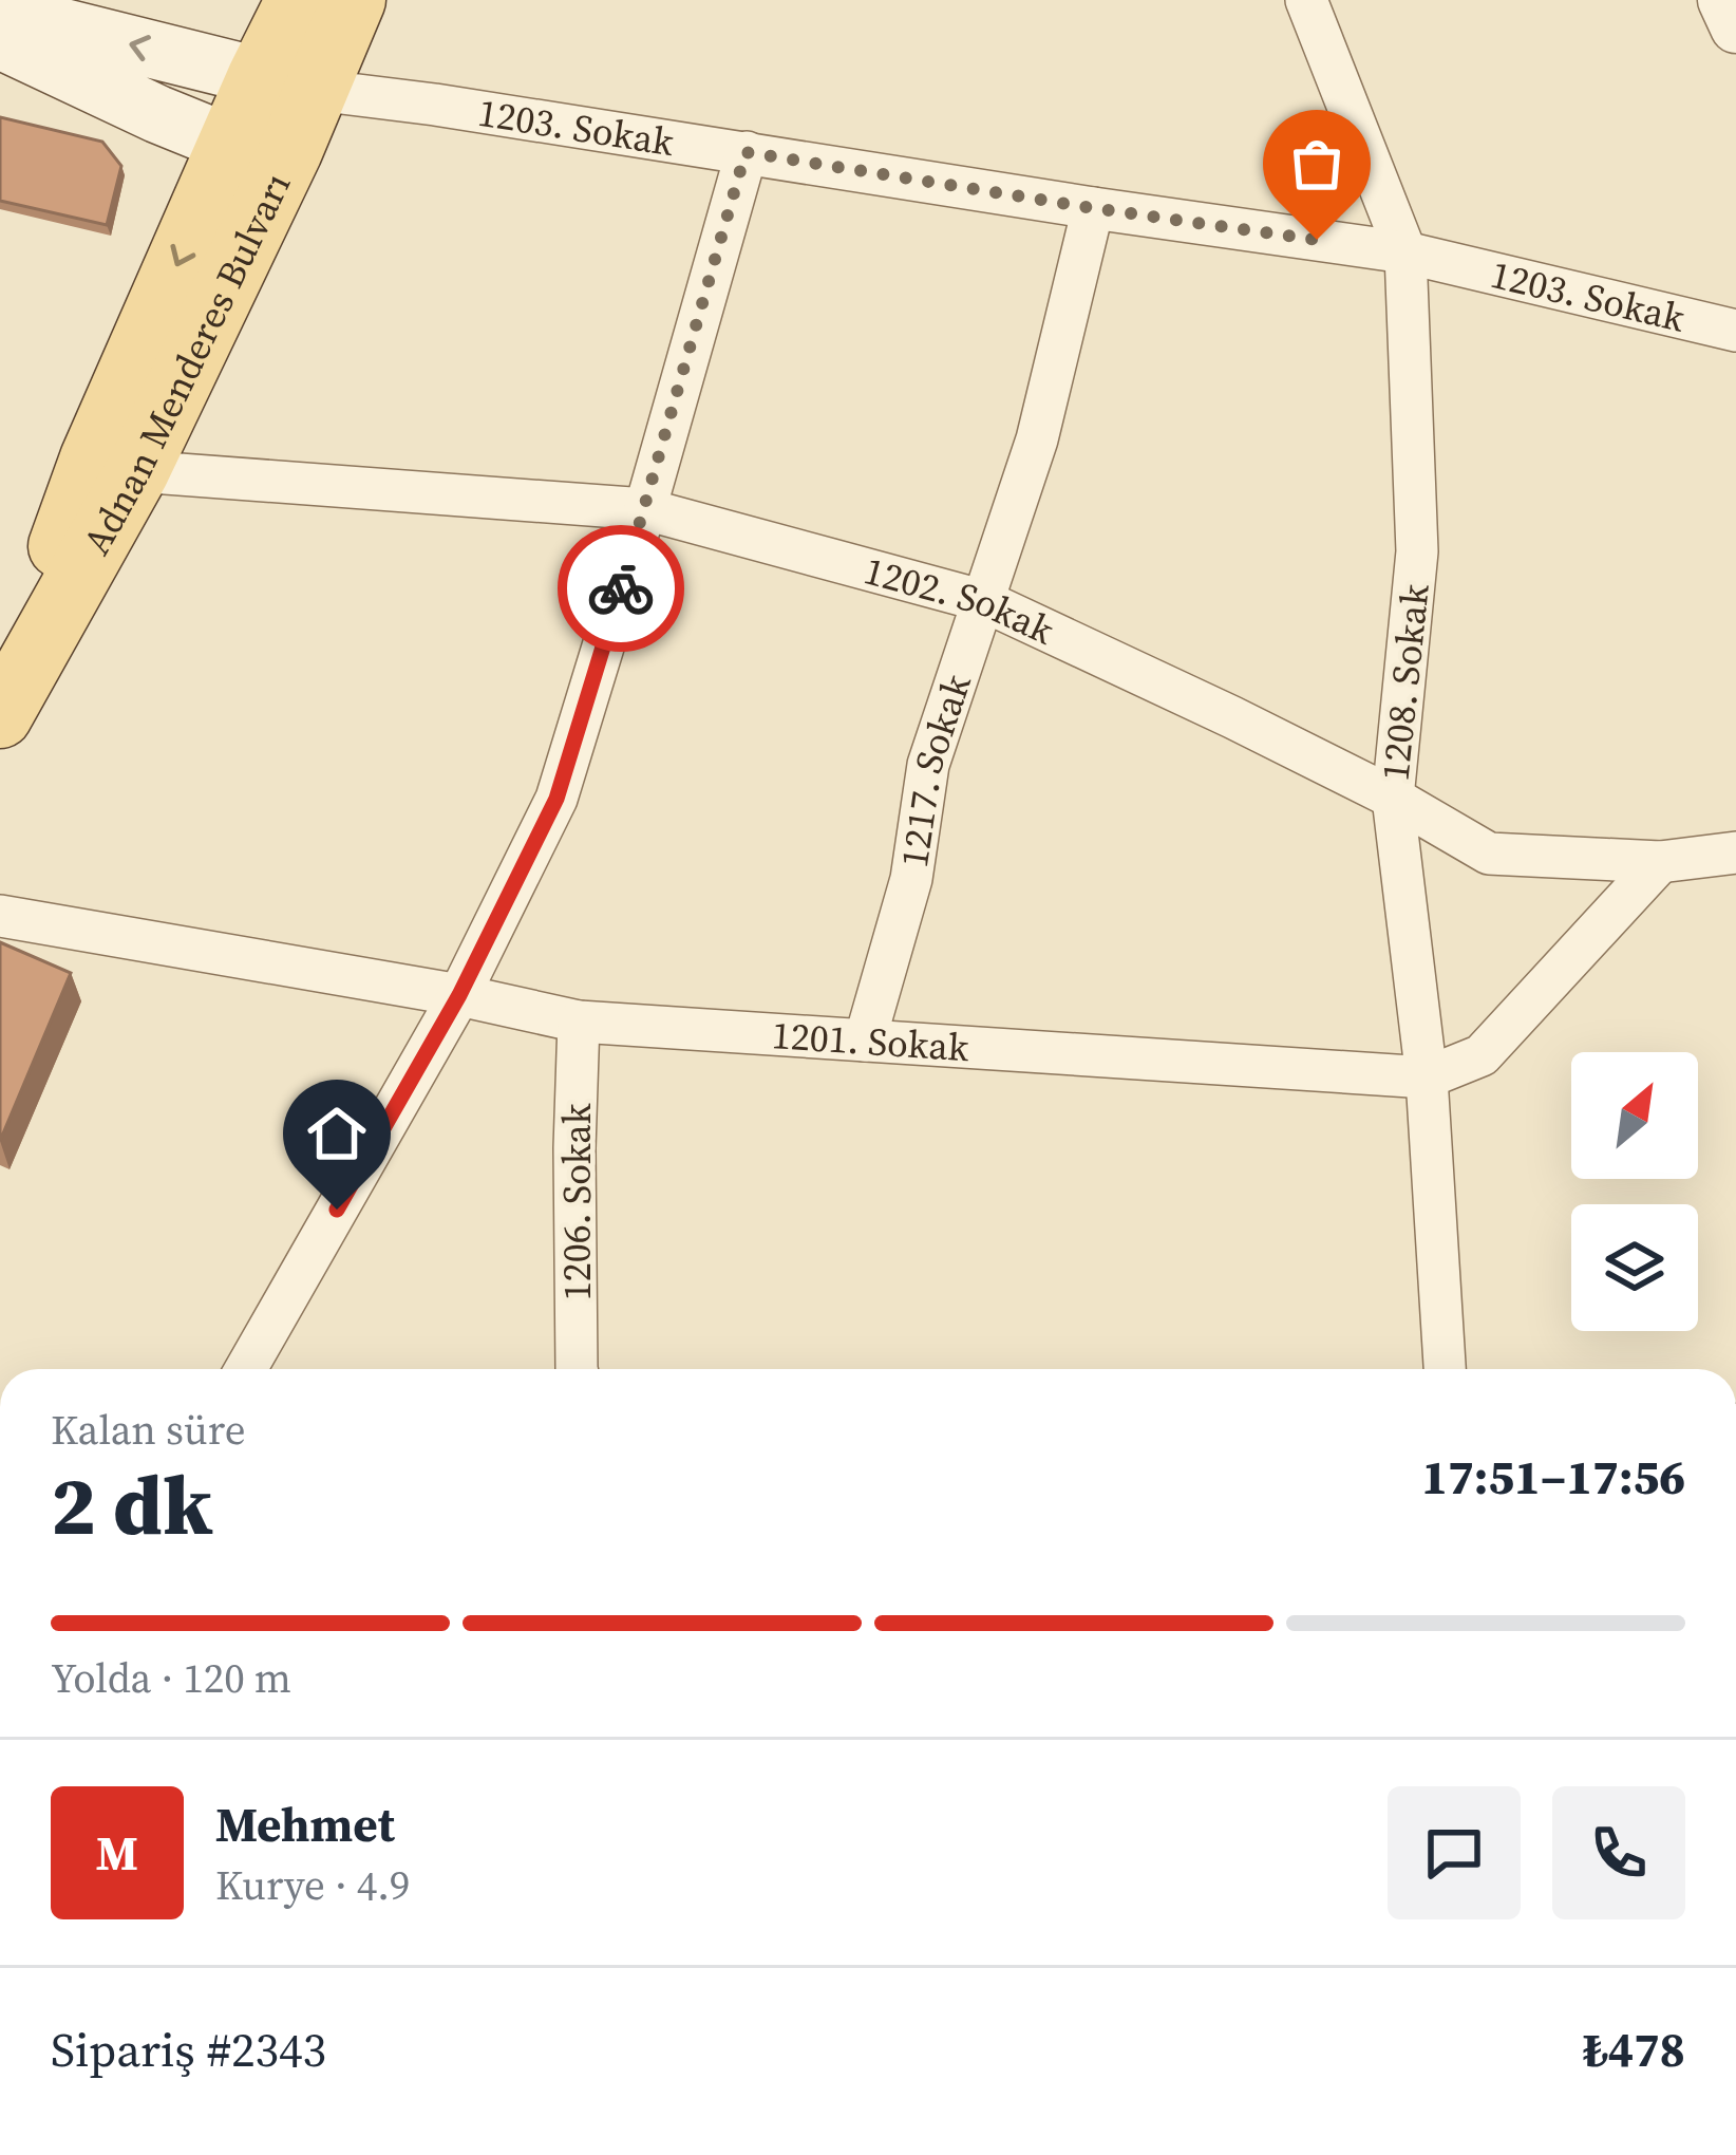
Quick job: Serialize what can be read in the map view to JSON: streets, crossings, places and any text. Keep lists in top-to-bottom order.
{
  "streets": {
    "main road": ["Adnan Menderes Bulvarı"],
    "street": [
      "1203. Sokak",
      "1202. Sokak",
      "1208. Sokak",
      "1217. Sokak",
      "1201. Sokak",
      "1206. Sokak"
    ]
  },
  "crossings": [
    ["1203. Sokak", "Adnan Menderes Bulvarı"],
    ["1203. Sokak", "1208. Sokak"],
    ["1203. Sokak", "1217. Sokak"],
    ["Adnan Menderes Bulvarı", "1202. Sokak"],
    ["1202. Sokak", "1208. Sokak"],
    ["1202. Sokak", "1217. Sokak"],
    ["1202. Sokak", "1201. Sokak"],
    ["1208. Sokak", "1201. Sokak"],
    ["1217. Sokak", "1201. Sokak"],
    ["1201. Sokak", "1206. Sokak"]
  ],
  "north": "top right",
  "page": {
    "heading": ["2 dk", "Kalan süre", "17:51–17:56"],
    "panel": [
      "Mehmet",
      "Kurye · 4.9",
      "Sipariş #2343",
      "₺478"
    ],
    "bar": "Yolda · 120 m",
    "round": "M"
  }
}
